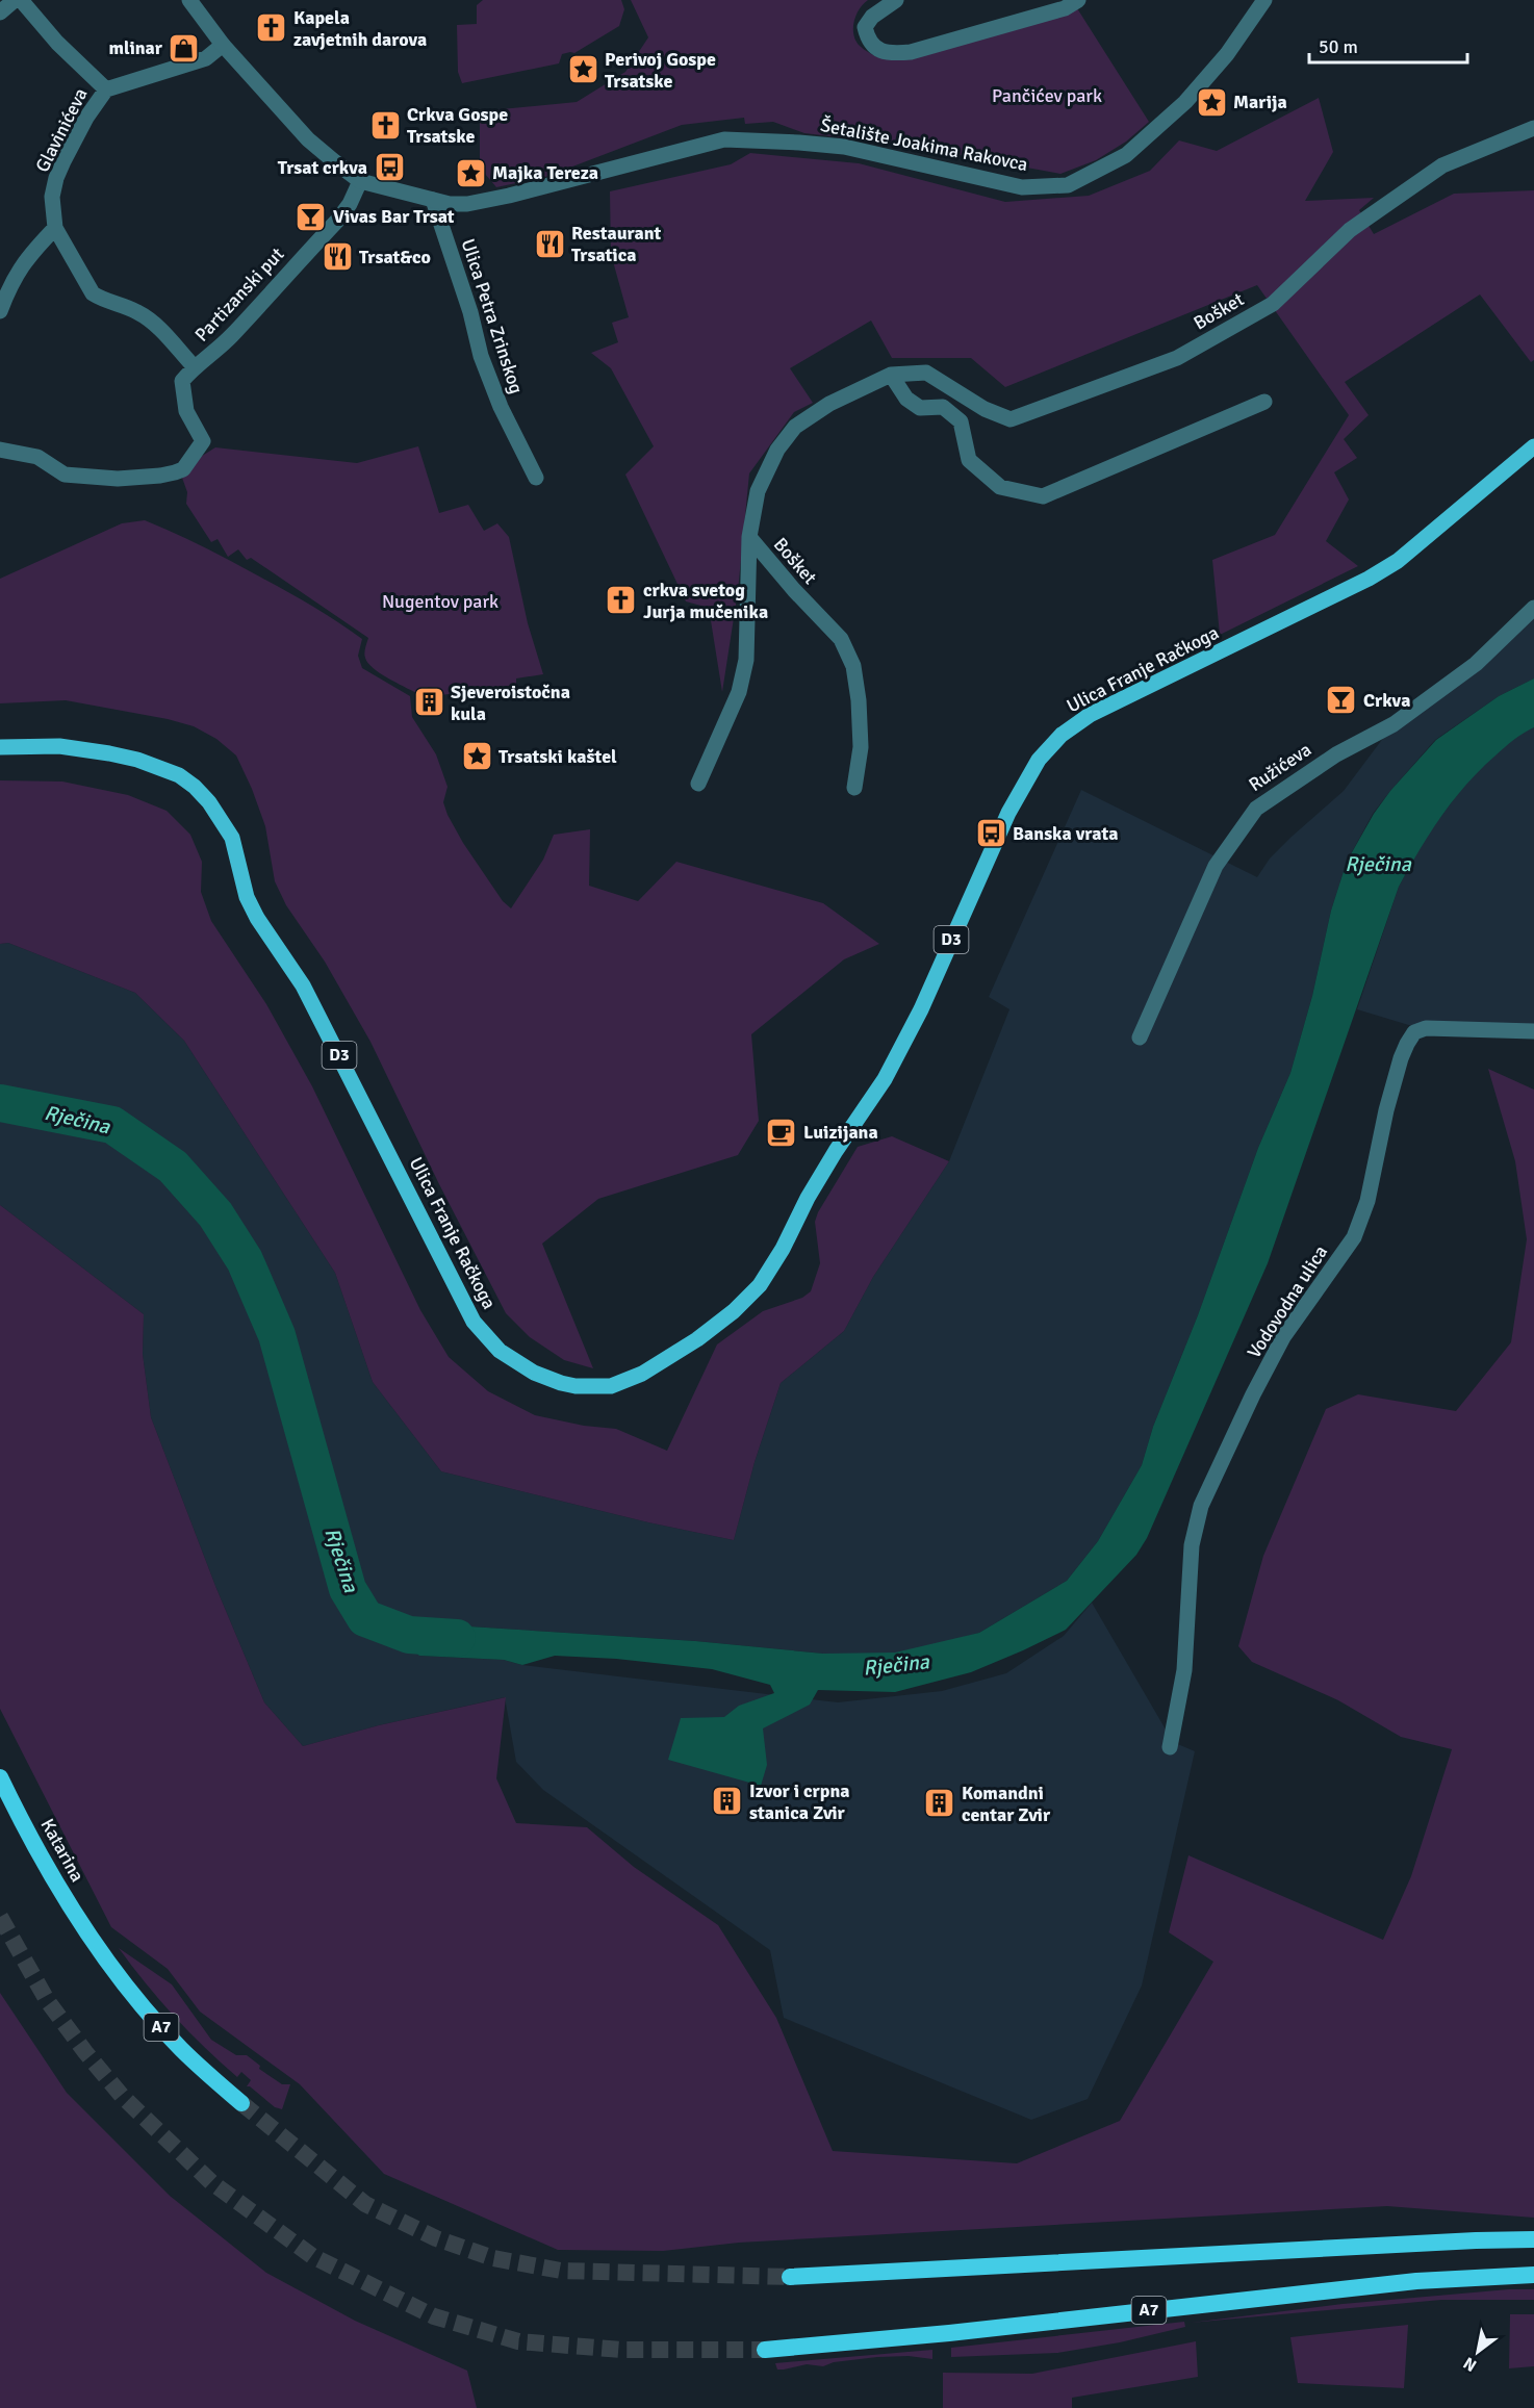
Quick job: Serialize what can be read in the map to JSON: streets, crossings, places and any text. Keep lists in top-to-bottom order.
{
  "streets": {
    "highway": ["Katarina", "A7"],
    "main road": ["Ulica Franje Račkoga", "D3"],
    "street": [
      "Glavinićeva",
      "Šetalište Joakima Rakovca",
      "Partizanski put",
      "Bošket",
      "Ulica Petra Zrinskog",
      "Ružićeva",
      "Vodovodna ulica"
    ]
  },
  "crossings": [
    ["Glavinićeva", "Partizanski put"],
    ["Šetalište Joakima Rakovca", "Partizanski put"],
    ["Šetalište Joakima Rakovca", "Ulica Petra Zrinskog"]
  ],
  "water": ["Rječina"],
  "parks": ["Pančićev park", "Nugentov park"],
  "places": {
    "church": ["Kapela zavjetnih darova", "Crkva Gospe Trsatske", "crkva svetog Jurja mučenika"],
    "shop": ["mlinar"],
    "place": [
      "Perivoj Gospe Trsatske",
      "Marija",
      "Majka Tereza",
      "Trsatski kaštel"
    ],
    "bus stop": ["Trsat crkva", "Banska vrata"],
    "bar": ["Vivas Bar Trsat", "Crkva"],
    "restaurant": ["Restaurant Trsatica", "Trsat&co"],
    "building": ["Sjeveroistočna kula", "Izvor i crpna stanica Zvir", "Komandni centar Zvir"],
    "cafe": ["Luizijana"]
  },
  "scale_bar": "50 m",
  "north": "bottom left"
}
